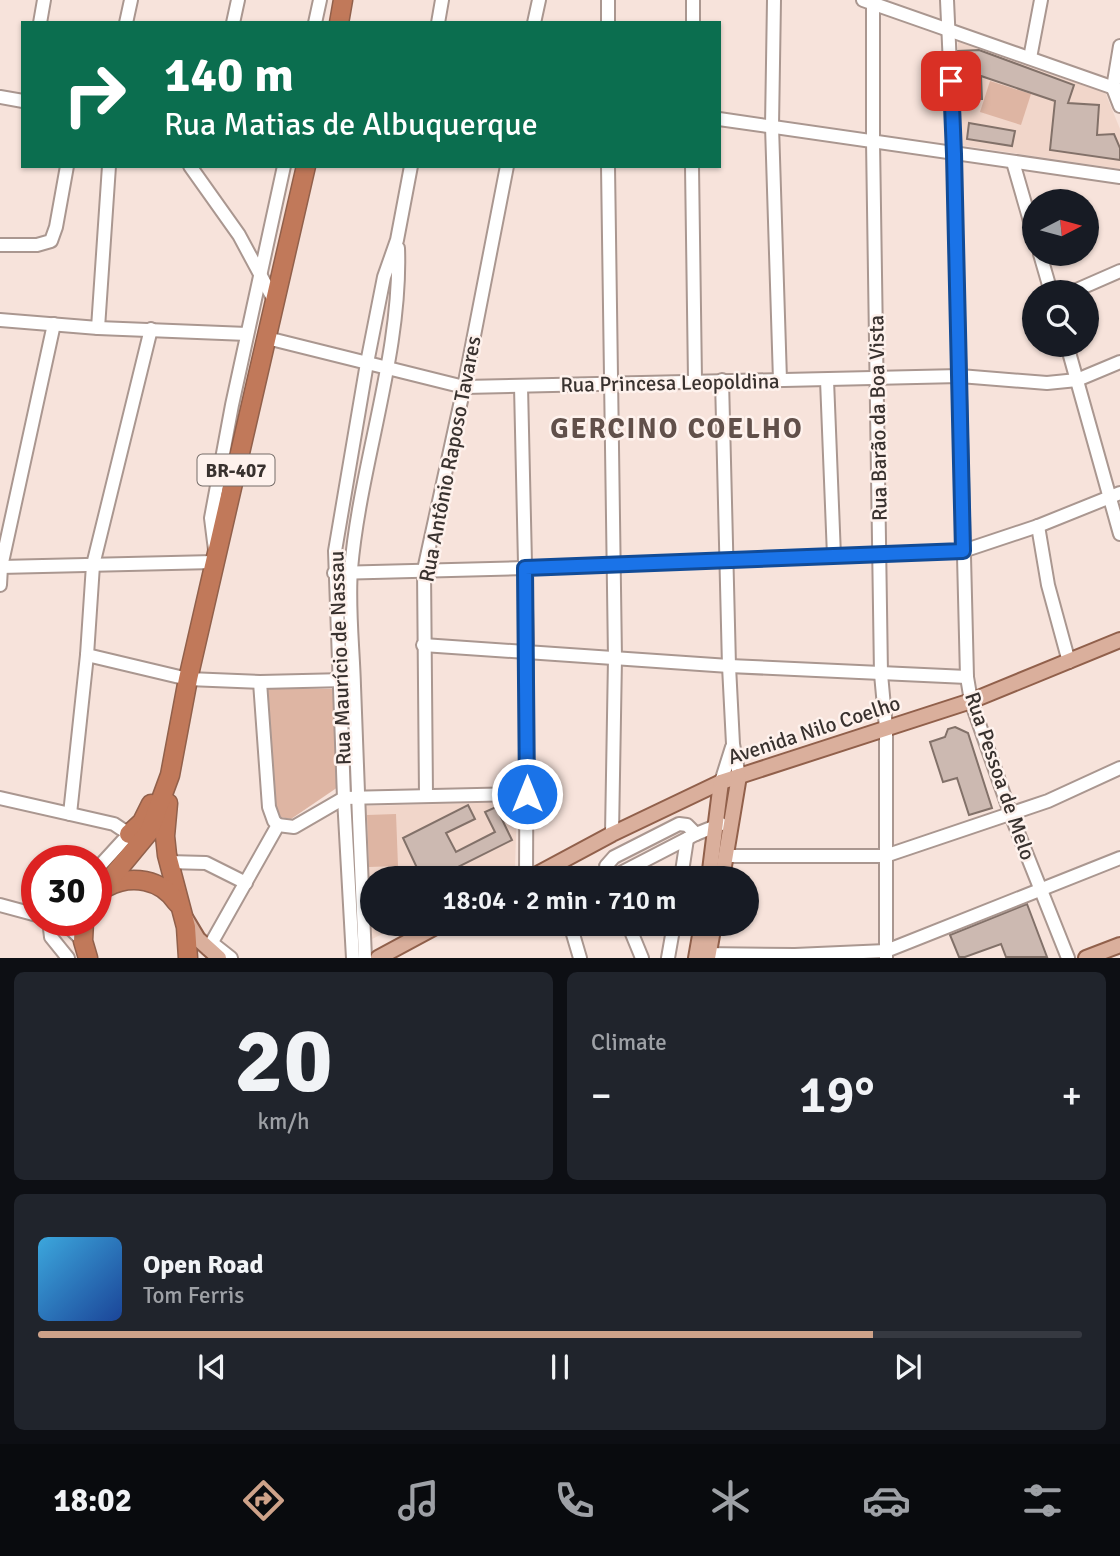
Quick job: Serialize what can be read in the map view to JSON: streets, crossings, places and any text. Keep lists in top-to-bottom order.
{
  "streets": {
    "highway": ["BR-407"],
    "main road": ["Avenida Nilo Coelho"],
    "street": [
      "Rua Princesa Leopoldina",
      "Rua Barão da Boa Vista",
      "Rua Antônio Raposo Tavares",
      "Rua Maurício de Nassau",
      "Rua Pessoa de Melo"
    ]
  },
  "crossings": [
    ["Rua Princesa Leopoldina", "Rua Barão da Boa Vista"],
    ["Rua Princesa Leopoldina", "Rua Antônio Raposo Tavares"],
    ["Rua Princesa Leopoldina", "BR-407"],
    ["Rua Princesa Leopoldina", "Rua Maurício de Nassau"],
    ["Rua Princesa Leopoldina", "Rua Pessoa de Melo"],
    ["Rua Barão da Boa Vista", "Avenida Nilo Coelho"],
    ["Avenida Nilo Coelho", "Rua Pessoa de Melo"]
  ],
  "districts": ["GERCINO COELHO"],
  "north": "right",
  "page": {
    "turn": ["140 m", "Rua Matias de Albuquerque"],
    "limit": "30",
    "trip": "18:04 · 2 min · 710 m",
    "tile": [
      ["20", "km/h"],
      "Climate"
    ],
    "heat": ["−", "19°", "+"],
    "song": ["Open Road", "Tom Ferris"],
    "tabs": "18:02"
  }
}
